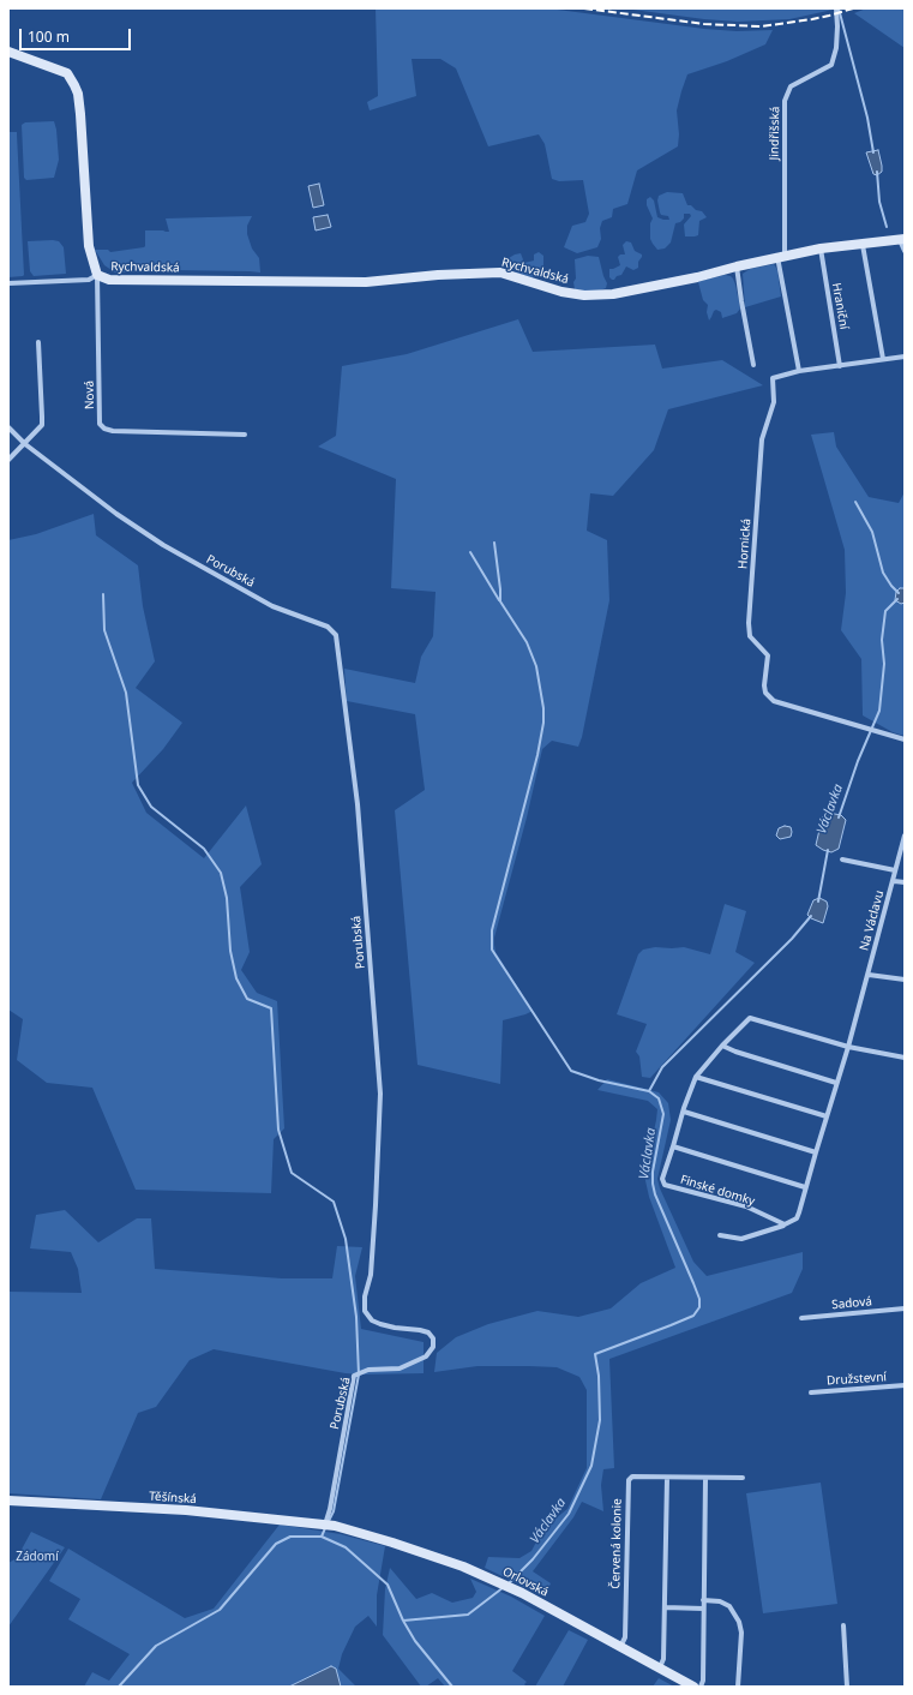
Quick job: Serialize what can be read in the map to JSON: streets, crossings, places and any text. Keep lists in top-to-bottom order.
{
  "streets": {
    "street": [
      "Jindřišská",
      "Rychvaldská",
      "Hraniční",
      "Nová",
      "Hornická",
      "Porubská",
      "Na Václavu",
      "Finské domky",
      "Sadová",
      "Družstevní",
      "Těšínská",
      "Červená kolonie",
      "Orlovská"
    ]
  },
  "crossings": [
    ["Jindřišská", "Rychvaldská"],
    ["Jindřišská", "Hornická"],
    ["Rychvaldská", "Hraniční"],
    ["Rychvaldská", "Nová"],
    ["Hraniční", "Hornická"],
    ["Porubská", "Těšínská"],
    ["Porubská", "Orlovská"],
    ["Těšínská", "Orlovská"],
    ["Červená kolonie", "Orlovská"]
  ],
  "water": ["Václavka"],
  "parks": ["Zádomí"],
  "scale_bar": "100 m"
}
